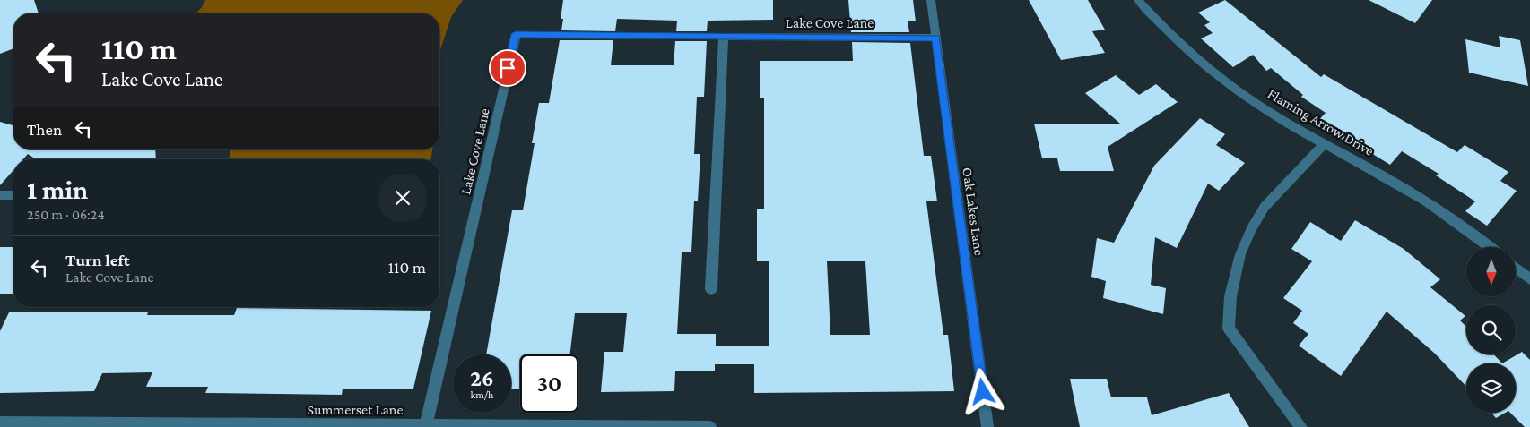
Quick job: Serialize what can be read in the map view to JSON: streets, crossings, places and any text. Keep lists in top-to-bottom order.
{
  "streets": {
    "street": [
      "Lake Cove Lane",
      "Flaming Arrow Drive",
      "Oak Lakes Lane",
      "Summerset Lane"
    ]
  },
  "crossings": [
    ["Lake Cove Lane", "Oak Lakes Lane"],
    ["Lake Cove Lane", "Summerset Lane"]
  ],
  "north": "bottom",
  "page": {
    "turn": ["110 m", "Lake Cove Lane"],
    "then": "Then",
    "heading": ["1 min", "250 m · 06:24"],
    "list": [
      {
        "name": "Turn left",
        "note": "Lake Cove Lane",
        "value": "110 m"
      }
    ],
    "speed": "26 km/h",
    "limit": "30"
  }
}
